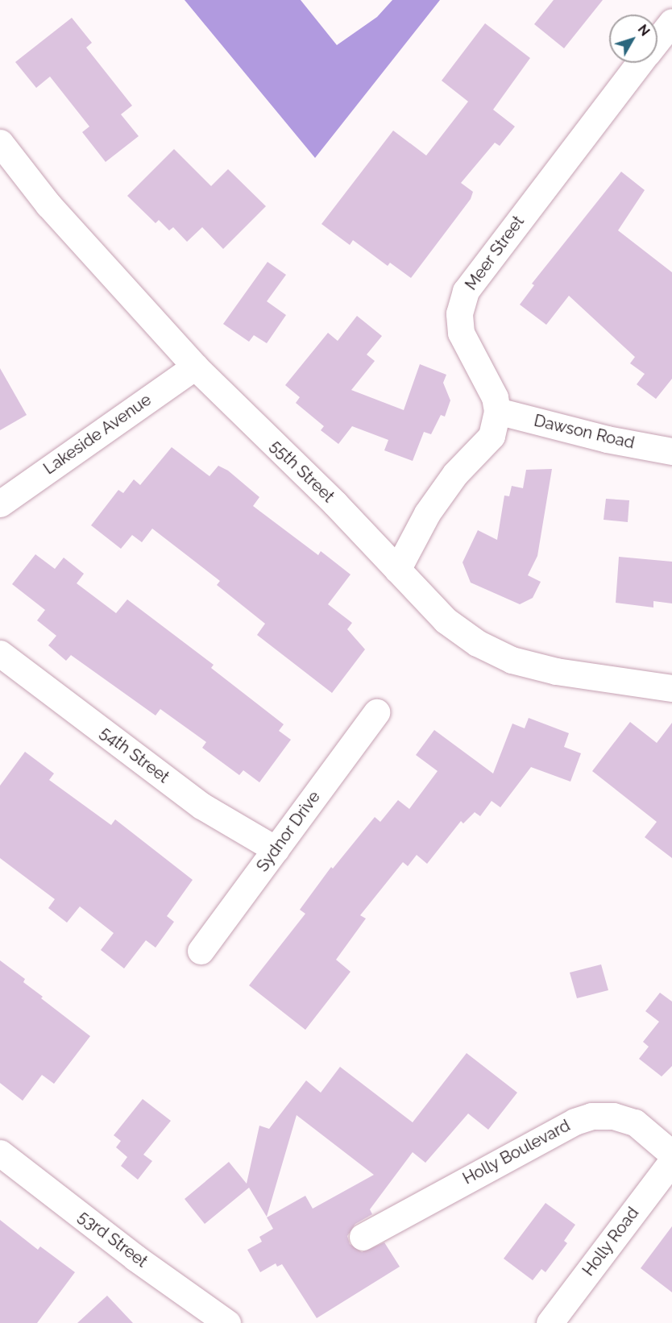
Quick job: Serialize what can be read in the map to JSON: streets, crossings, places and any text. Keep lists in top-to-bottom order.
{
  "streets": {
    "street": [
      "Meer Street",
      "Dawson Road",
      "Lakeside Avenue",
      "55th Street",
      "54th Street",
      "Sydnor Drive",
      "Holly Boulevard",
      "53rd Street",
      "Holly Road"
    ]
  },
  "crossings": [
    ["Meer Street", "Dawson Road"],
    ["Meer Street", "55th Street"],
    ["Lakeside Avenue", "55th Street"],
    ["54th Street", "Sydnor Drive"]
  ],
  "north": "top right"
}
